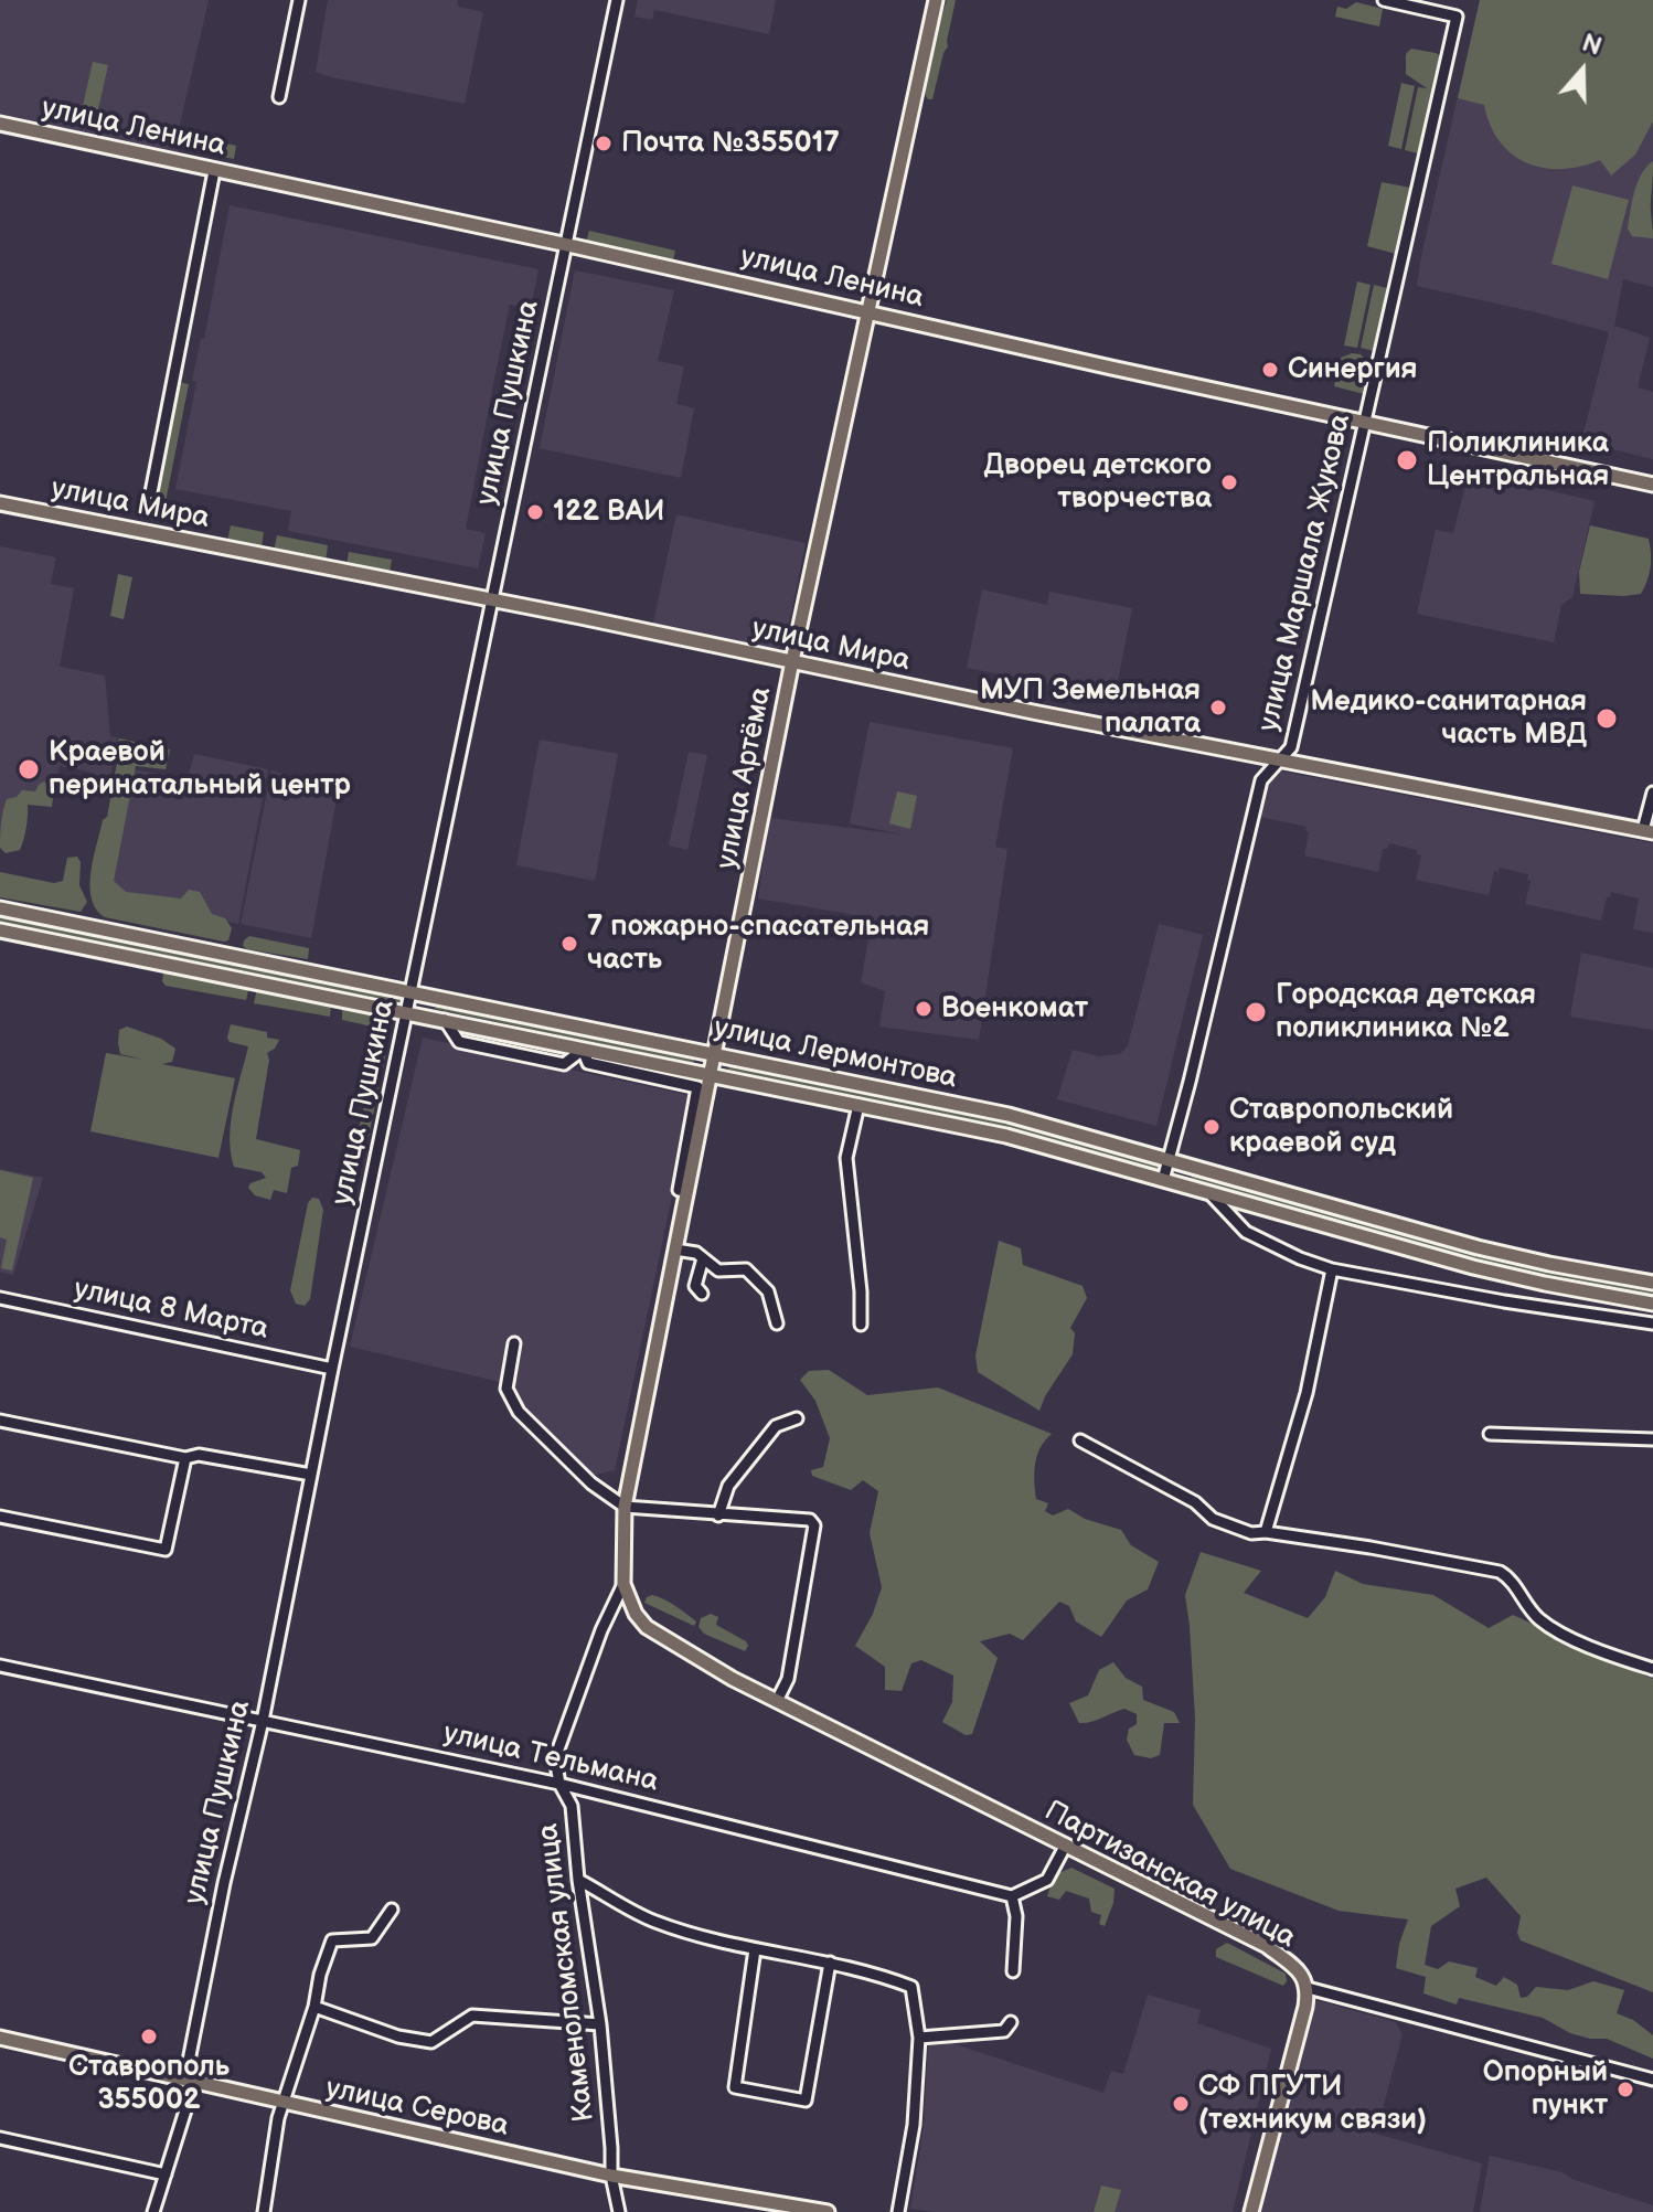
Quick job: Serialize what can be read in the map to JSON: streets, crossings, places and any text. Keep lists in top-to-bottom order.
{
  "streets": {
    "main road": [
      "улица Ленина",
      "улица Мира",
      "улица Артёма",
      "улица Лермонтова",
      "Партизанская улица",
      "улица Серова"
    ],
    "street": [
      "улица Пушкина",
      "улица Маршала Жукова",
      "улица 8 Марта",
      "улица Тельмана",
      "Каменоломская улица"
    ]
  },
  "crossings": [
    ["улица Ленина", "улица Пушкина"],
    ["улица Ленина", "улица Маршала Жукова"],
    ["улица Ленина", "улица Артёма"],
    ["улица Пушкина", "улица Мира"],
    ["улица Пушкина", "улица Лермонтова"],
    ["улица Пушкина", "улица 8 Марта"],
    ["улица Пушкина", "улица Тельмана"],
    ["улица Пушкина", "улица Серова"],
    ["улица Мира", "улица Маршала Жукова"],
    ["улица Мира", "улица Артёма"],
    ["улица Маршала Жукова", "улица Лермонтова"],
    ["улица Артёма", "улица Лермонтова"],
    ["улица Артёма", "Партизанская улица"],
    ["улица Тельмана", "Каменоломская улица"],
    ["Партизанская улица", "Каменоломская улица"],
    ["Каменоломская улица", "улица Серова"]
  ],
  "places": [
    "Почта №355017",
    "Синергия",
    "Поликлиника Центральная",
    "Дворец детского творчества",
    "122 ВАИ",
    "МУП Земельная палата",
    "Медико-санитарная часть МВД",
    "Краевой перинатальный центр",
    "7 пожарно-спасательная часть",
    "Военкомат",
    "Городская детская поликлиника №2",
    "Ставропольский краевой суд",
    "Ставрополь 355002",
    "Опорный пункт",
    "СФ ПГУТИ (техникум связи)"
  ],
  "north": "top"
}
